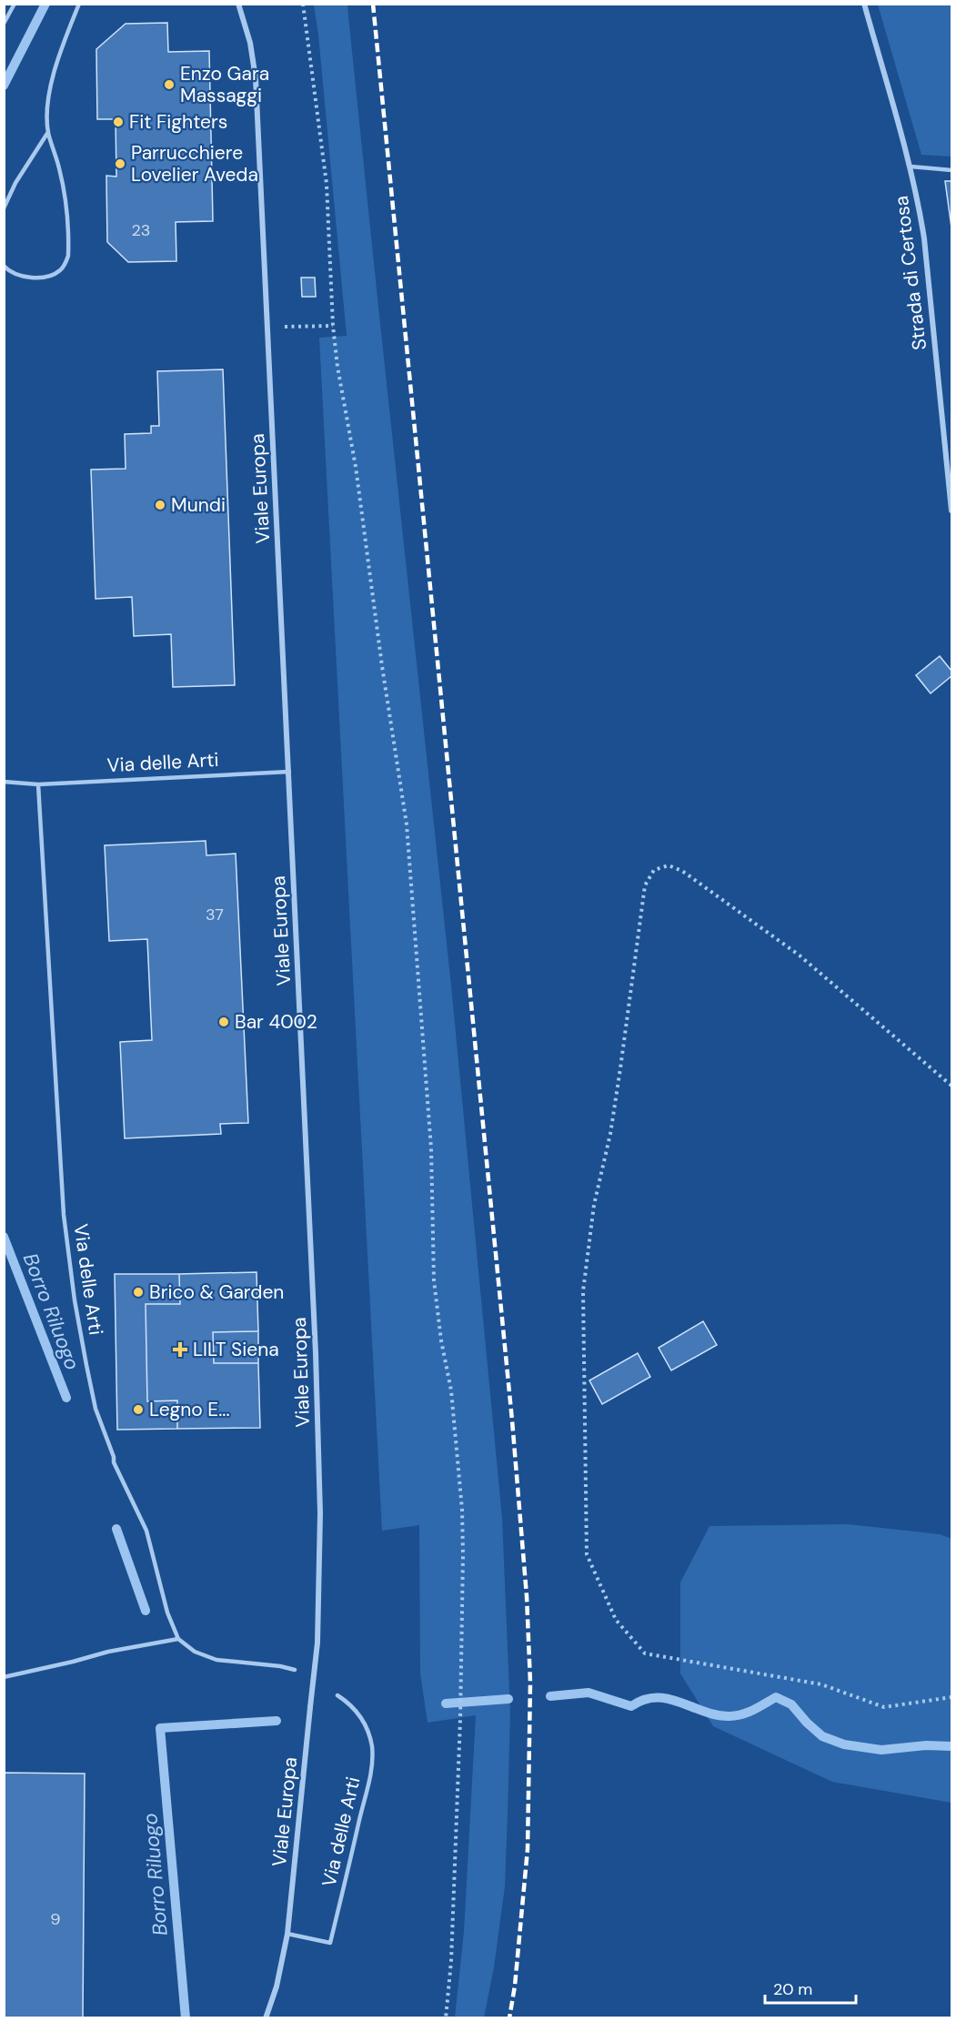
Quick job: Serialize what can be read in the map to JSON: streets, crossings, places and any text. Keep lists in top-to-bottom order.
{
  "streets": {
    "street": ["Strada di Certosa", "Viale Europa"],
    "lane": ["Via delle Arti"]
  },
  "crossings": [
    ["Viale Europa", "Via delle Arti"]
  ],
  "water": ["Borro Riluogo"],
  "places": {
    "other": [
      "Enzo Gara Massaggi",
      "Fit Fighters",
      "Parrucchiere Lovelier Aveda",
      "Mundi",
      "Bar 4002",
      "Brico & Garden",
      "Legno E..."
    ],
    "health": ["LILT Siena"]
  },
  "house_numbers": ["23", "37", "9"],
  "scale_bar": "20 m"
}
